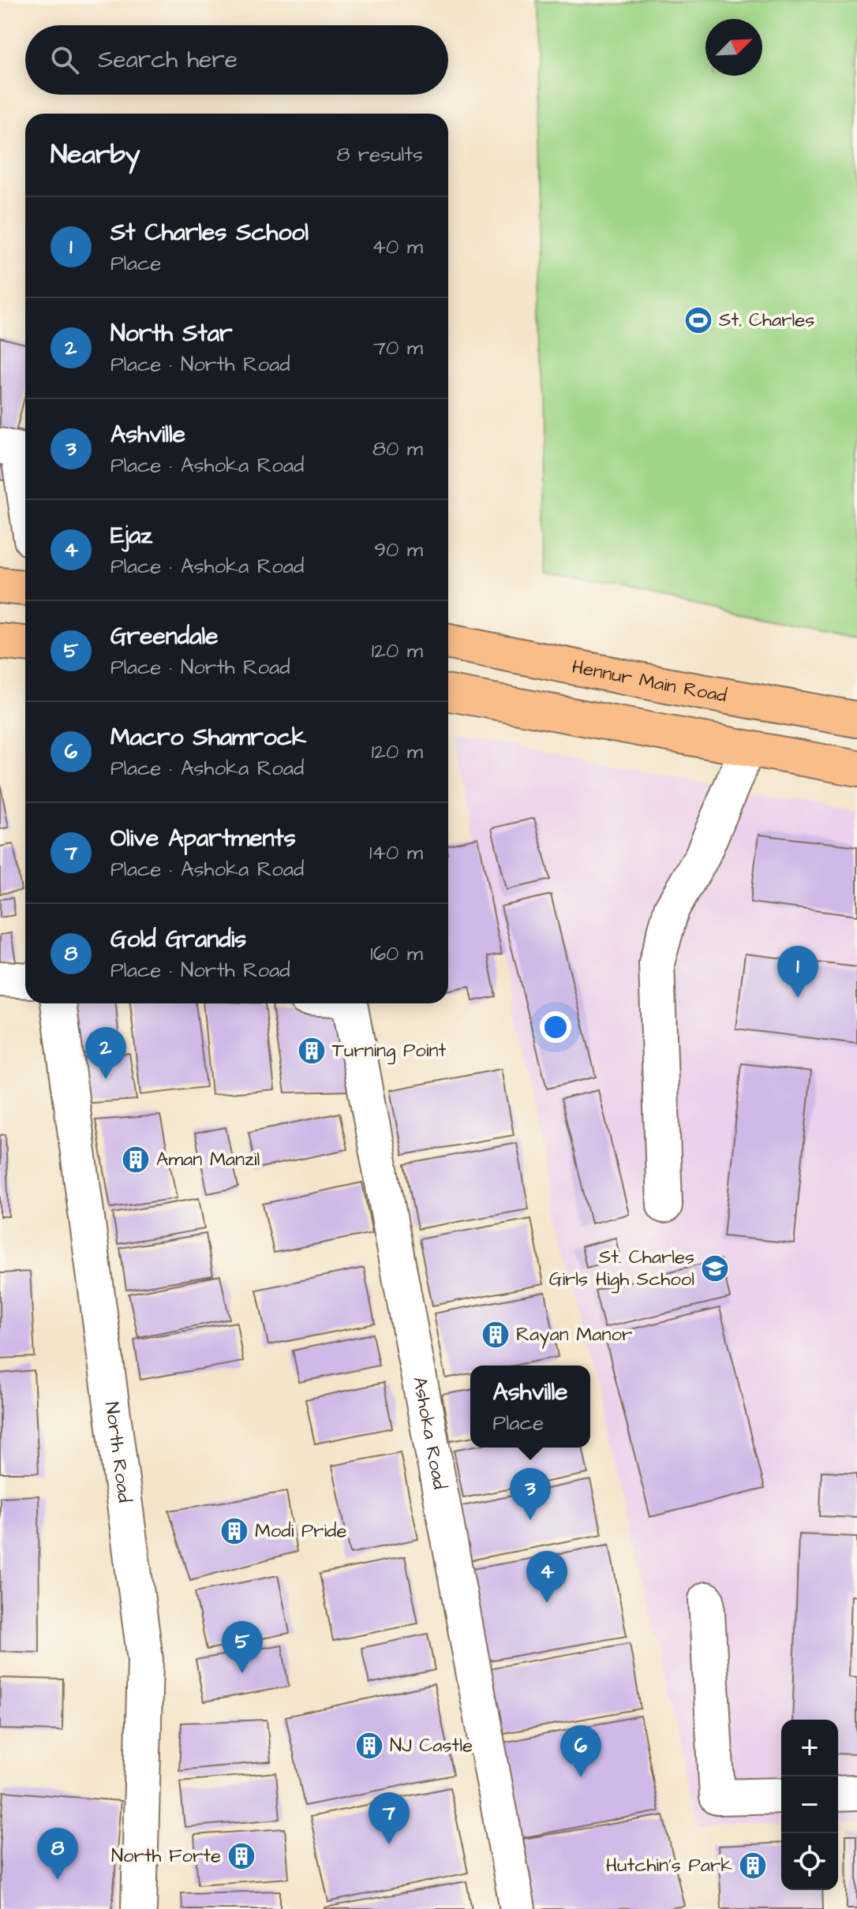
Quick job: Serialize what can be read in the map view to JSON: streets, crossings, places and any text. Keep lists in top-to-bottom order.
{
  "streets": {
    "main road": ["Hennur Main Road"],
    "street": ["Ashoka Road", "North Road"]
  },
  "places": {
    "sports": ["St. Charles"],
    "building": [
      "Turning Point",
      "Aman Manzil",
      "Rayan Manor",
      "Modi Pride",
      "NJ Castle",
      "North Forte",
      "Hutchin's Park"
    ],
    "school or university": ["St. Charles Girls High School"]
  },
  "north": "top right",
  "page": {
    "search": "Search here",
    "heading": ["Nearby", "8 results"],
    "list": [
      {
        "mark": "1",
        "name": "St Charles School",
        "note": "Place",
        "value": "40 m"
      },
      {
        "mark": "2",
        "name": "North Star",
        "note": "Place · North Road",
        "value": "70 m"
      },
      {
        "mark": "3",
        "name": "Ashville",
        "note": "Place · Ashoka Road",
        "value": "80 m"
      },
      {
        "mark": "4",
        "name": "Ejaz",
        "note": "Place · Ashoka Road",
        "value": "90 m"
      },
      {
        "mark": "5",
        "name": "Greendale",
        "note": "Place · North Road",
        "value": "120 m"
      },
      {
        "mark": "6",
        "name": "Macro Shamrock",
        "note": "Place · Ashoka Road",
        "value": "120 m"
      },
      {
        "mark": "7",
        "name": "Olive Apartments",
        "note": "Place · Ashoka Road",
        "value": "140 m"
      },
      {
        "mark": "8",
        "name": "Gold Grandis",
        "note": "Place · North Road",
        "value": "160 m"
      }
    ],
    "pins": [
      "1",
      "2",
      "3",
      "4",
      "5",
      "6",
      "7",
      "8"
    ],
    "popup": ["Ashville", "Place"],
    "map_buttons": ["+", "−"]
  }
}
